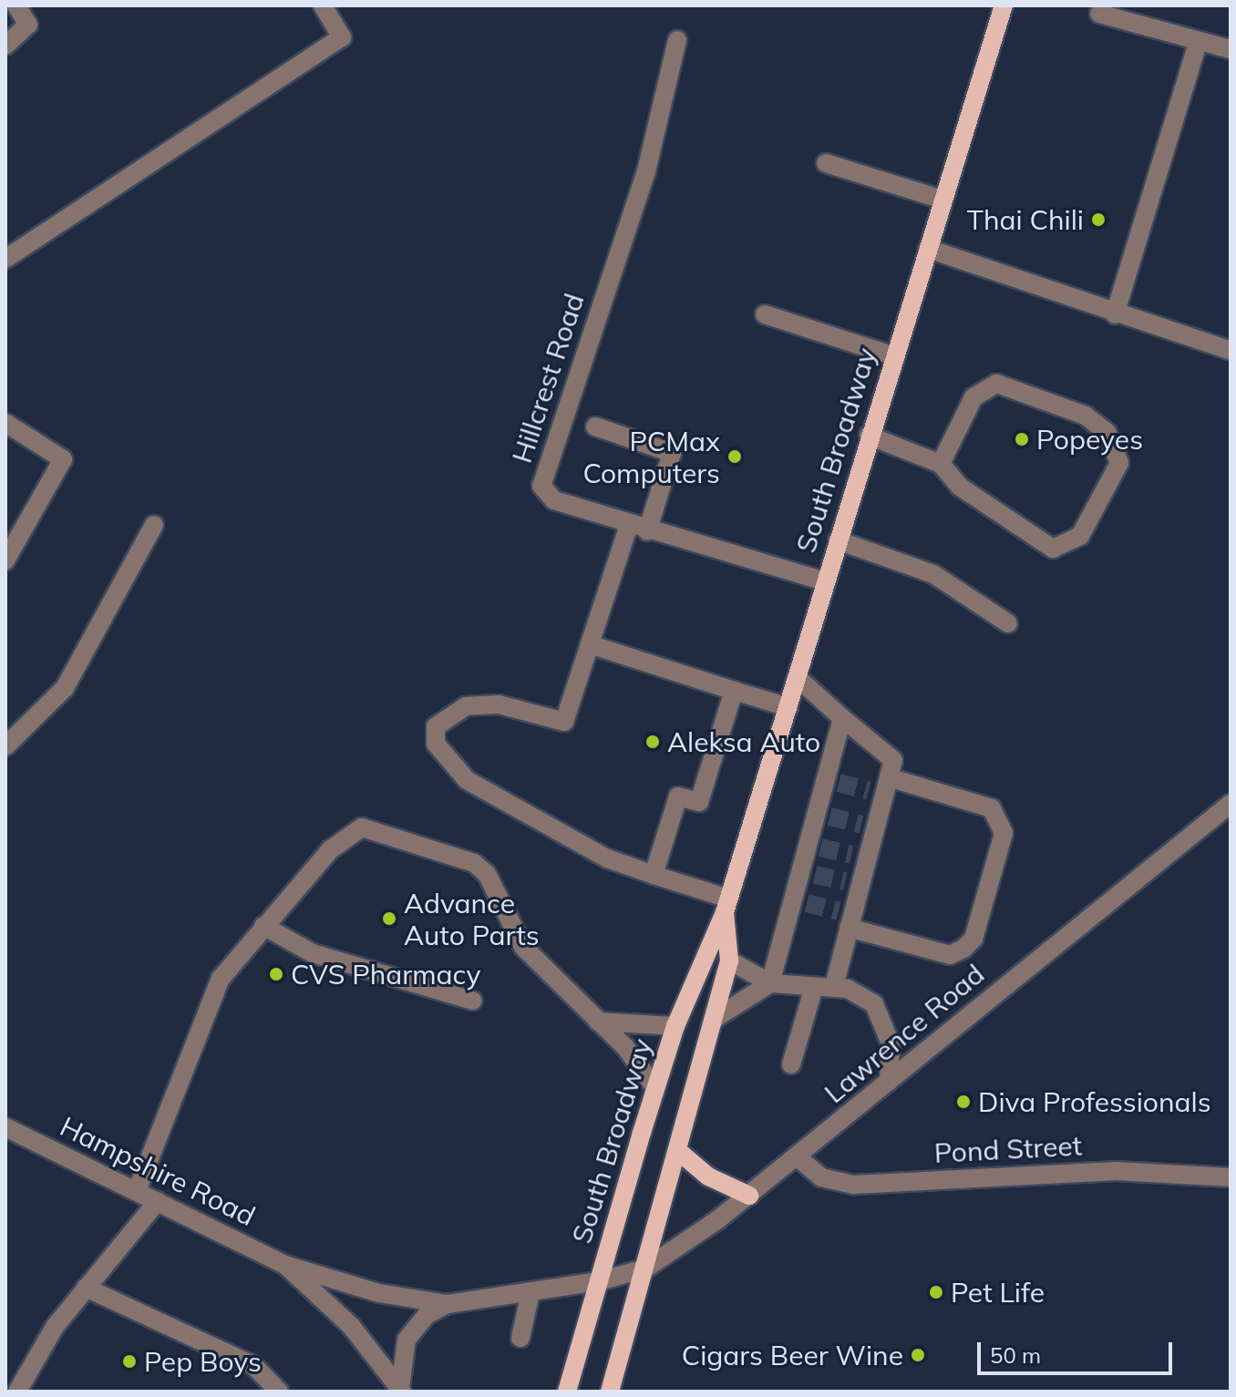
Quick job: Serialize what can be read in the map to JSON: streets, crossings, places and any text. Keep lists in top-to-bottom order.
{
  "streets": {
    "main road": ["South Broadway"],
    "street": [
      "Hillcrest Road",
      "Lawrence Road",
      "Pond Street",
      "Hampshire Road"
    ]
  },
  "crossings": [
    ["Hillcrest Road", "South Broadway"],
    ["South Broadway", "Lawrence Road"],
    ["South Broadway", "Pond Street"],
    ["South Broadway", "Hampshire Road"],
    ["Lawrence Road", "Pond Street"],
    ["Lawrence Road", "Hampshire Road"]
  ],
  "places": [
    "Thai Chili",
    "Popeyes",
    "PCMax Computers",
    "Aleksa Auto",
    "Advance Auto Parts",
    "CVS Pharmacy",
    "Diva Professionals",
    "Pet Life",
    "Cigars Beer Wine",
    "Pep Boys"
  ],
  "scale_bar": "50 m"
}
